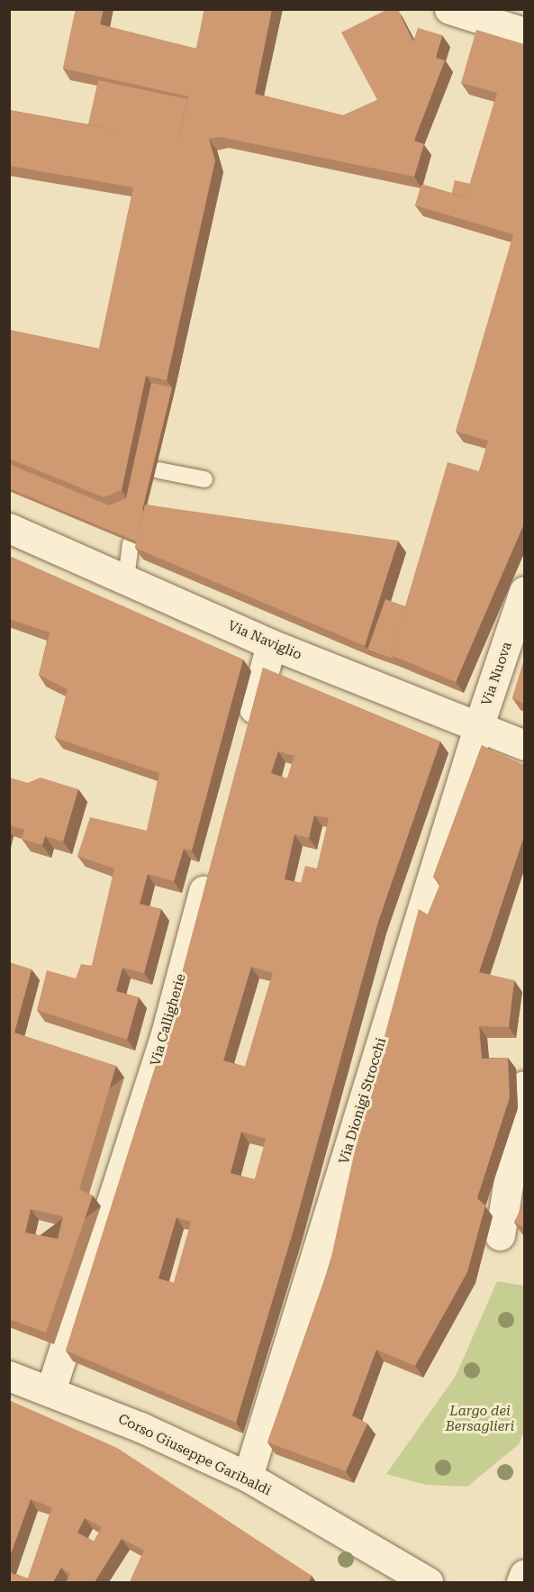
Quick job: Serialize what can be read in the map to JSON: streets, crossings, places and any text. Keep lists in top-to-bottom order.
{
  "streets": {
    "street": [
      "Via Naviglio",
      "Via Nuova",
      "Via Calligherie",
      "Via Dionigi Strocchi",
      "Corso Giuseppe Garibaldi"
    ]
  },
  "crossings": [
    ["Via Naviglio", "Via Nuova"],
    ["Via Naviglio", "Via Dionigi Strocchi"],
    ["Via Nuova", "Via Dionigi Strocchi"],
    ["Via Calligherie", "Corso Giuseppe Garibaldi"],
    ["Via Dionigi Strocchi", "Corso Giuseppe Garibaldi"]
  ],
  "parks": ["Largo dei Bersaglieri"]
}
